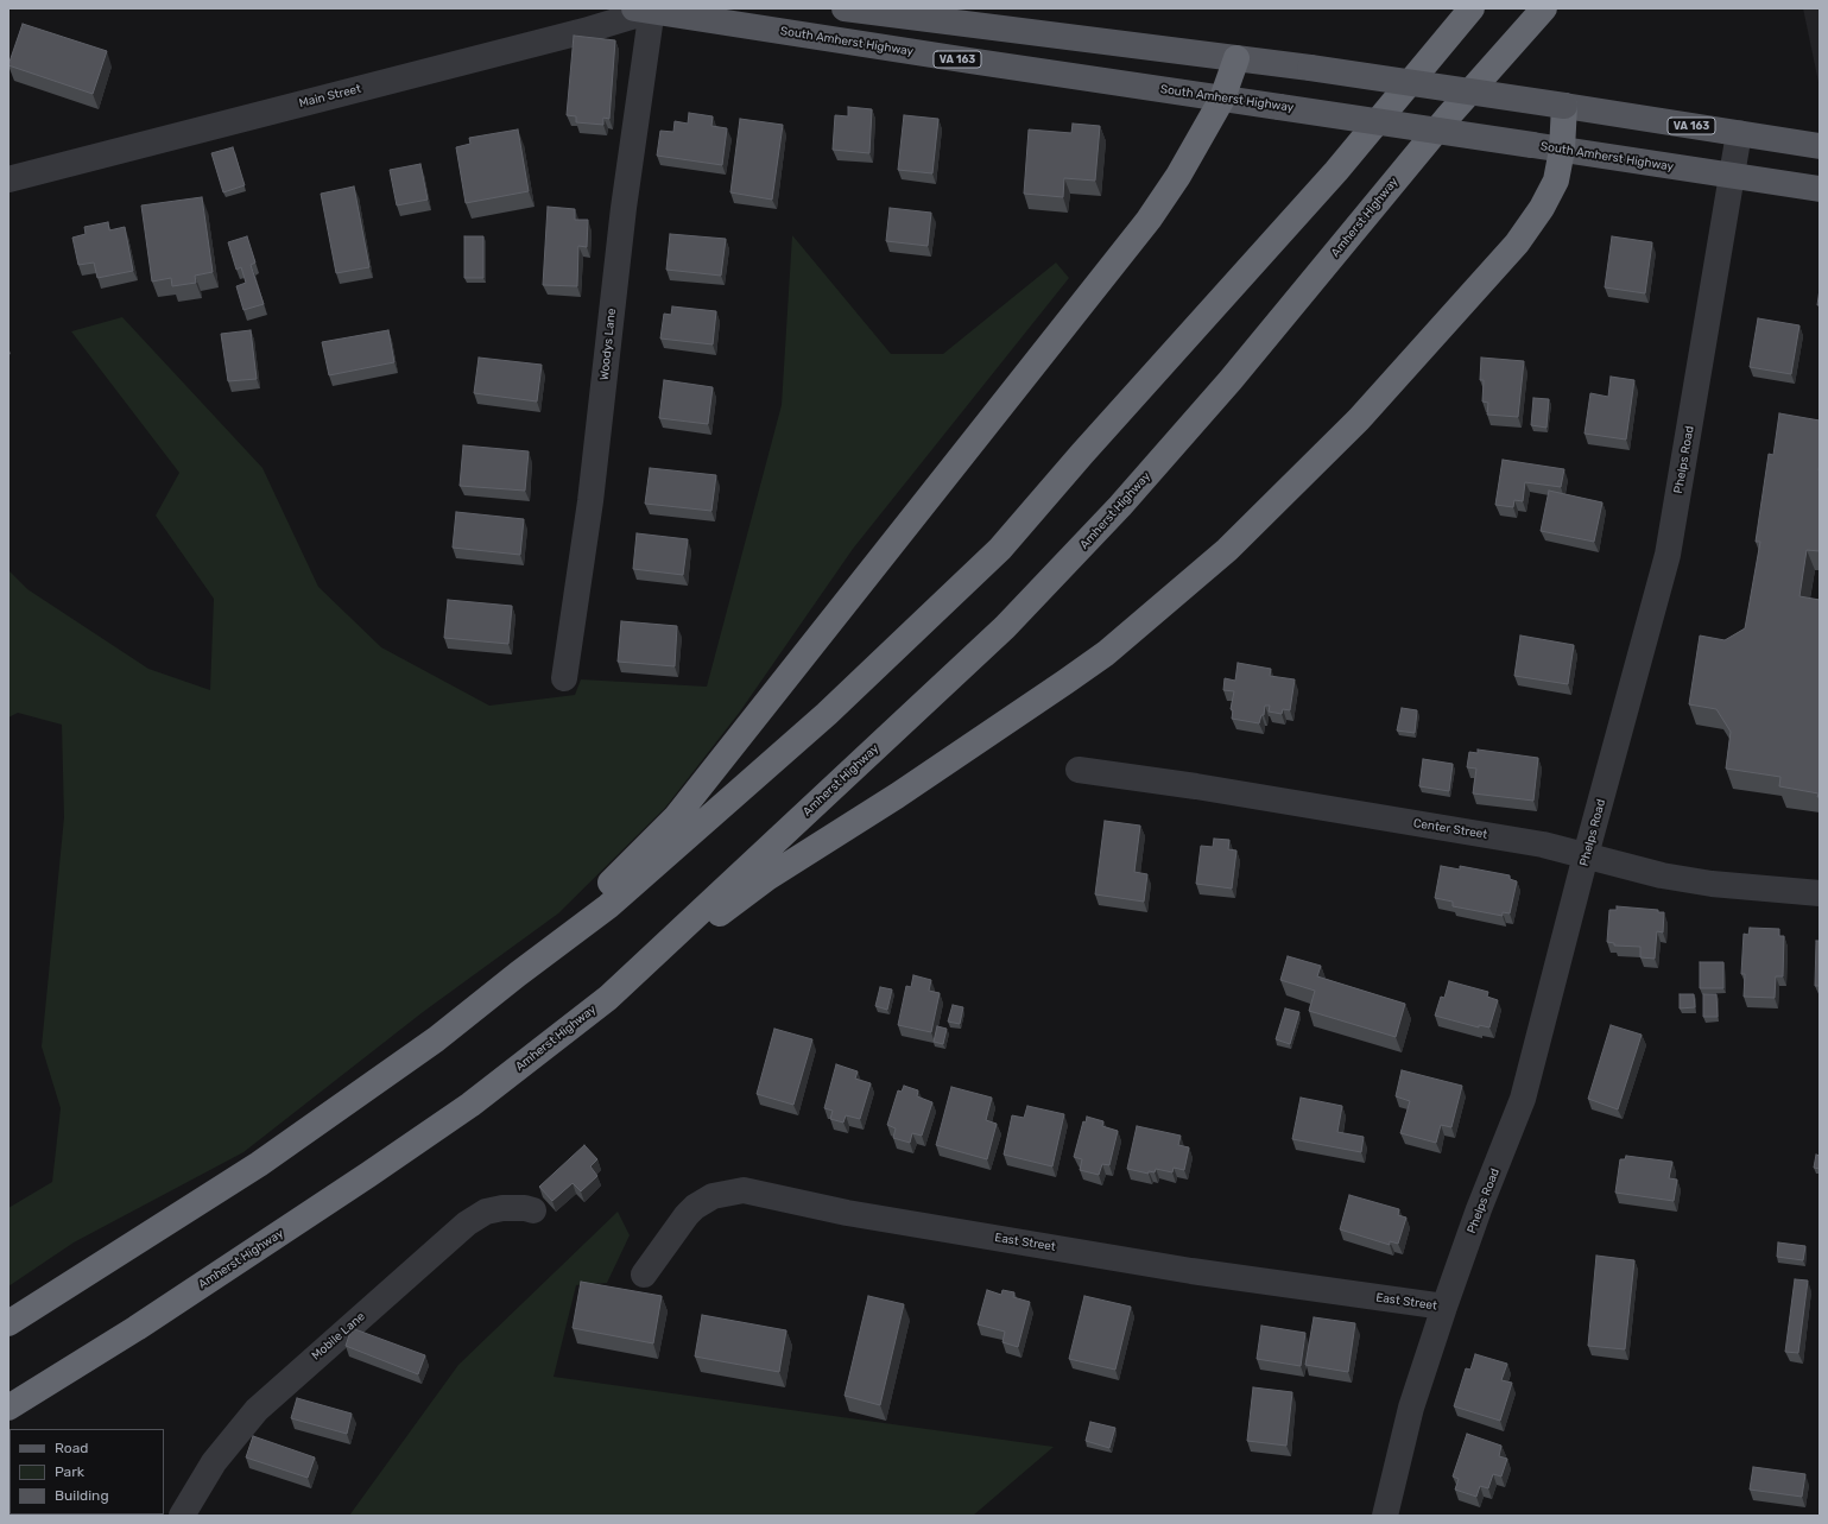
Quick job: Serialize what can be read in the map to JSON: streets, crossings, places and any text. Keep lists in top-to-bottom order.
{
  "streets": {
    "highway": ["Amherst Highway"],
    "main road": ["South Amherst Highway", "VA 163"],
    "street": [
      "Main Street",
      "Woodys Lane",
      "Phelps Road",
      "Center Street",
      "East Street",
      "Mobile Lane"
    ]
  },
  "crossings": [
    ["South Amherst Highway", "Main Street"],
    ["South Amherst Highway", "Woodys Lane"],
    ["South Amherst Highway", "Phelps Road"],
    ["VA 163", "Phelps Road"],
    ["Main Street", "Woodys Lane"],
    ["Phelps Road", "Center Street"],
    ["Phelps Road", "East Street"]
  ],
  "legend": ["Road", "Park", "Building"]
}
